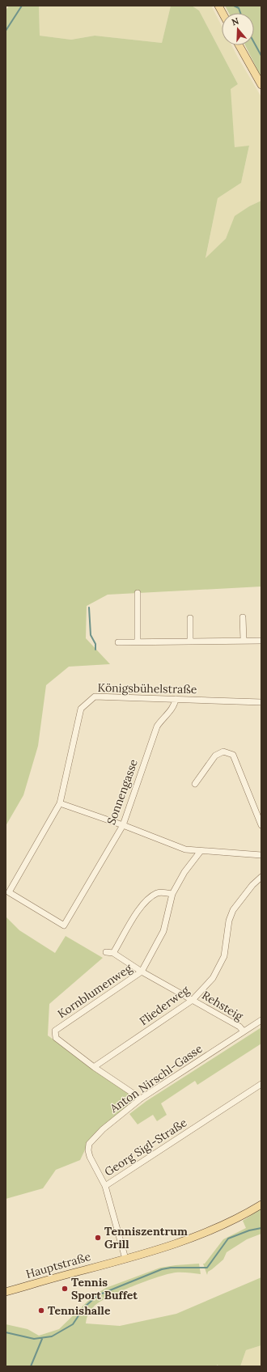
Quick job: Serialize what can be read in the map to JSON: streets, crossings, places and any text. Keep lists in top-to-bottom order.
{
  "streets": {
    "main road": ["Hauptstraße"],
    "street": [
      "Königsbühelstraße",
      "Sonnengasse",
      "Kornblumenweg",
      "Fliederweg",
      "Rehsteig",
      "Anton Nirschl-Gasse",
      "Georg Sigl-Straße"
    ]
  },
  "crossings": [
    ["Königsbühelstraße", "Sonnengasse"],
    ["Kornblumenweg", "Fliederweg"],
    ["Kornblumenweg", "Rehsteig"],
    ["Kornblumenweg", "Anton Nirschl-Gasse"],
    ["Fliederweg", "Rehsteig"],
    ["Rehsteig", "Anton Nirschl-Gasse"],
    ["Anton Nirschl-Gasse", "Georg Sigl-Straße"],
    ["Georg Sigl-Straße", "Hauptstraße"]
  ],
  "places": ["Tenniszentrum Grill", "Tennis Sport Buffet", "Tennishalle"],
  "north": "top"
}
